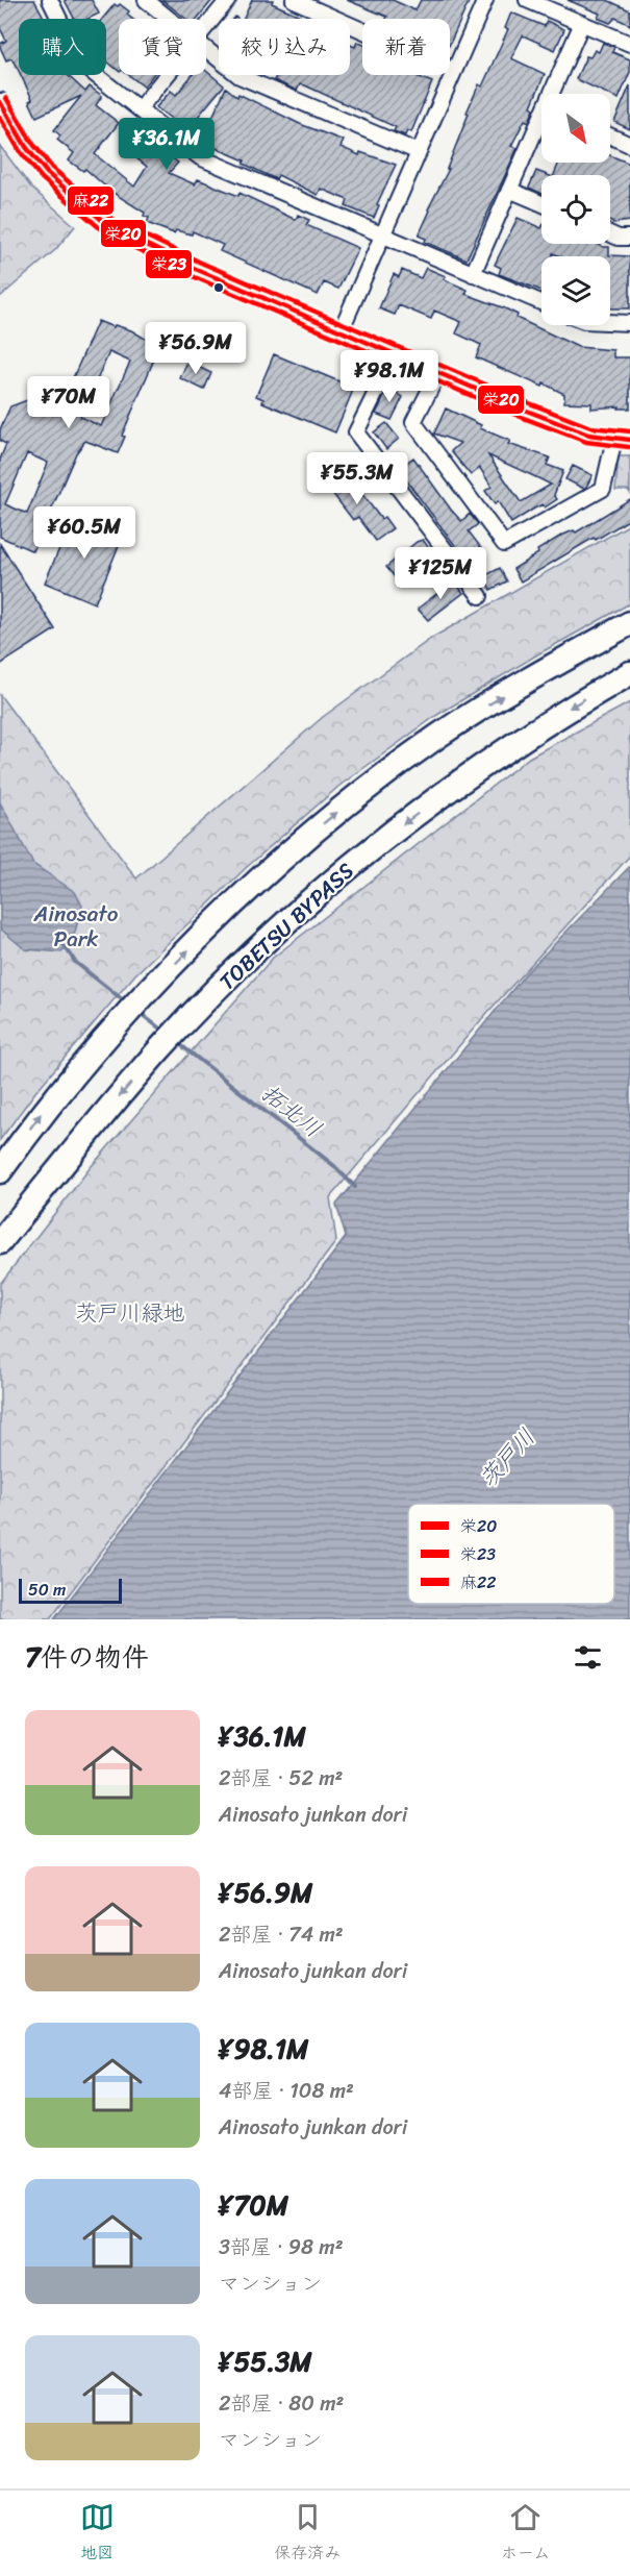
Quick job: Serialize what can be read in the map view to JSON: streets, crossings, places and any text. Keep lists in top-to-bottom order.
{
  "streets": {
    "highway": ["TOBETSU BYPASS"]
  },
  "water": ["拓北川", "茨戸川"],
  "parks": ["Ainosato Park", "茨戸川緑地"],
  "lines": ["transit line 麻22", "transit line 栄20", "transit line 栄23"],
  "legend": ["栄20", "栄23", "麻22"],
  "scale_bar": "50 m",
  "north": "bottom right",
  "page": {
    "chip": [
      "購入",
      "賃貸",
      "絞り込み",
      "新着"
    ],
    "price": [
      "¥36.1M",
      "¥56.9M",
      "¥98.1M",
      "¥70M",
      "¥55.3M",
      "¥60.5M",
      "¥125M"
    ],
    "scale": "50 m",
    "heading": "7件の物件",
    "list": [
      {
        "name": "¥36.1M",
        "note": "2部屋 · 52 m² · Ainosato junkan dori"
      },
      {
        "name": "¥56.9M",
        "note": "2部屋 · 74 m² · Ainosato junkan dori"
      },
      {
        "name": "¥98.1M",
        "note": "4部屋 · 108 m² · Ainosato junkan dori"
      },
      {
        "name": "¥70M",
        "note": "3部屋 · 98 m² · マンション"
      },
      {
        "name": "¥55.3M",
        "note": "2部屋 · 80 m² · マンション"
      }
    ],
    "tabs": ["地図", "保存済み", "ホーム"]
  }
}
